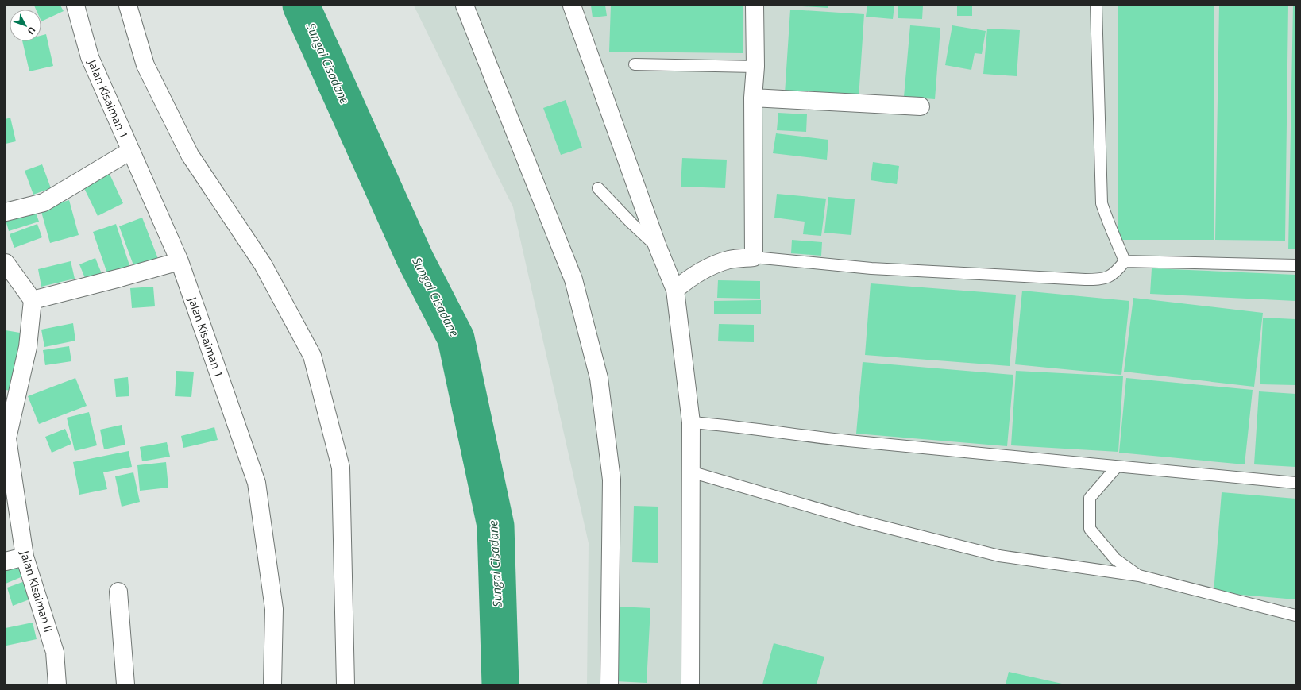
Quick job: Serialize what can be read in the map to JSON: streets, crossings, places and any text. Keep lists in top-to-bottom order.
{
  "streets": {
    "street": ["Jalan Kisaiman 1", "Jalan Kisaiman II"]
  },
  "water": ["Sungai Cisadane"],
  "north": "bottom right"
}
